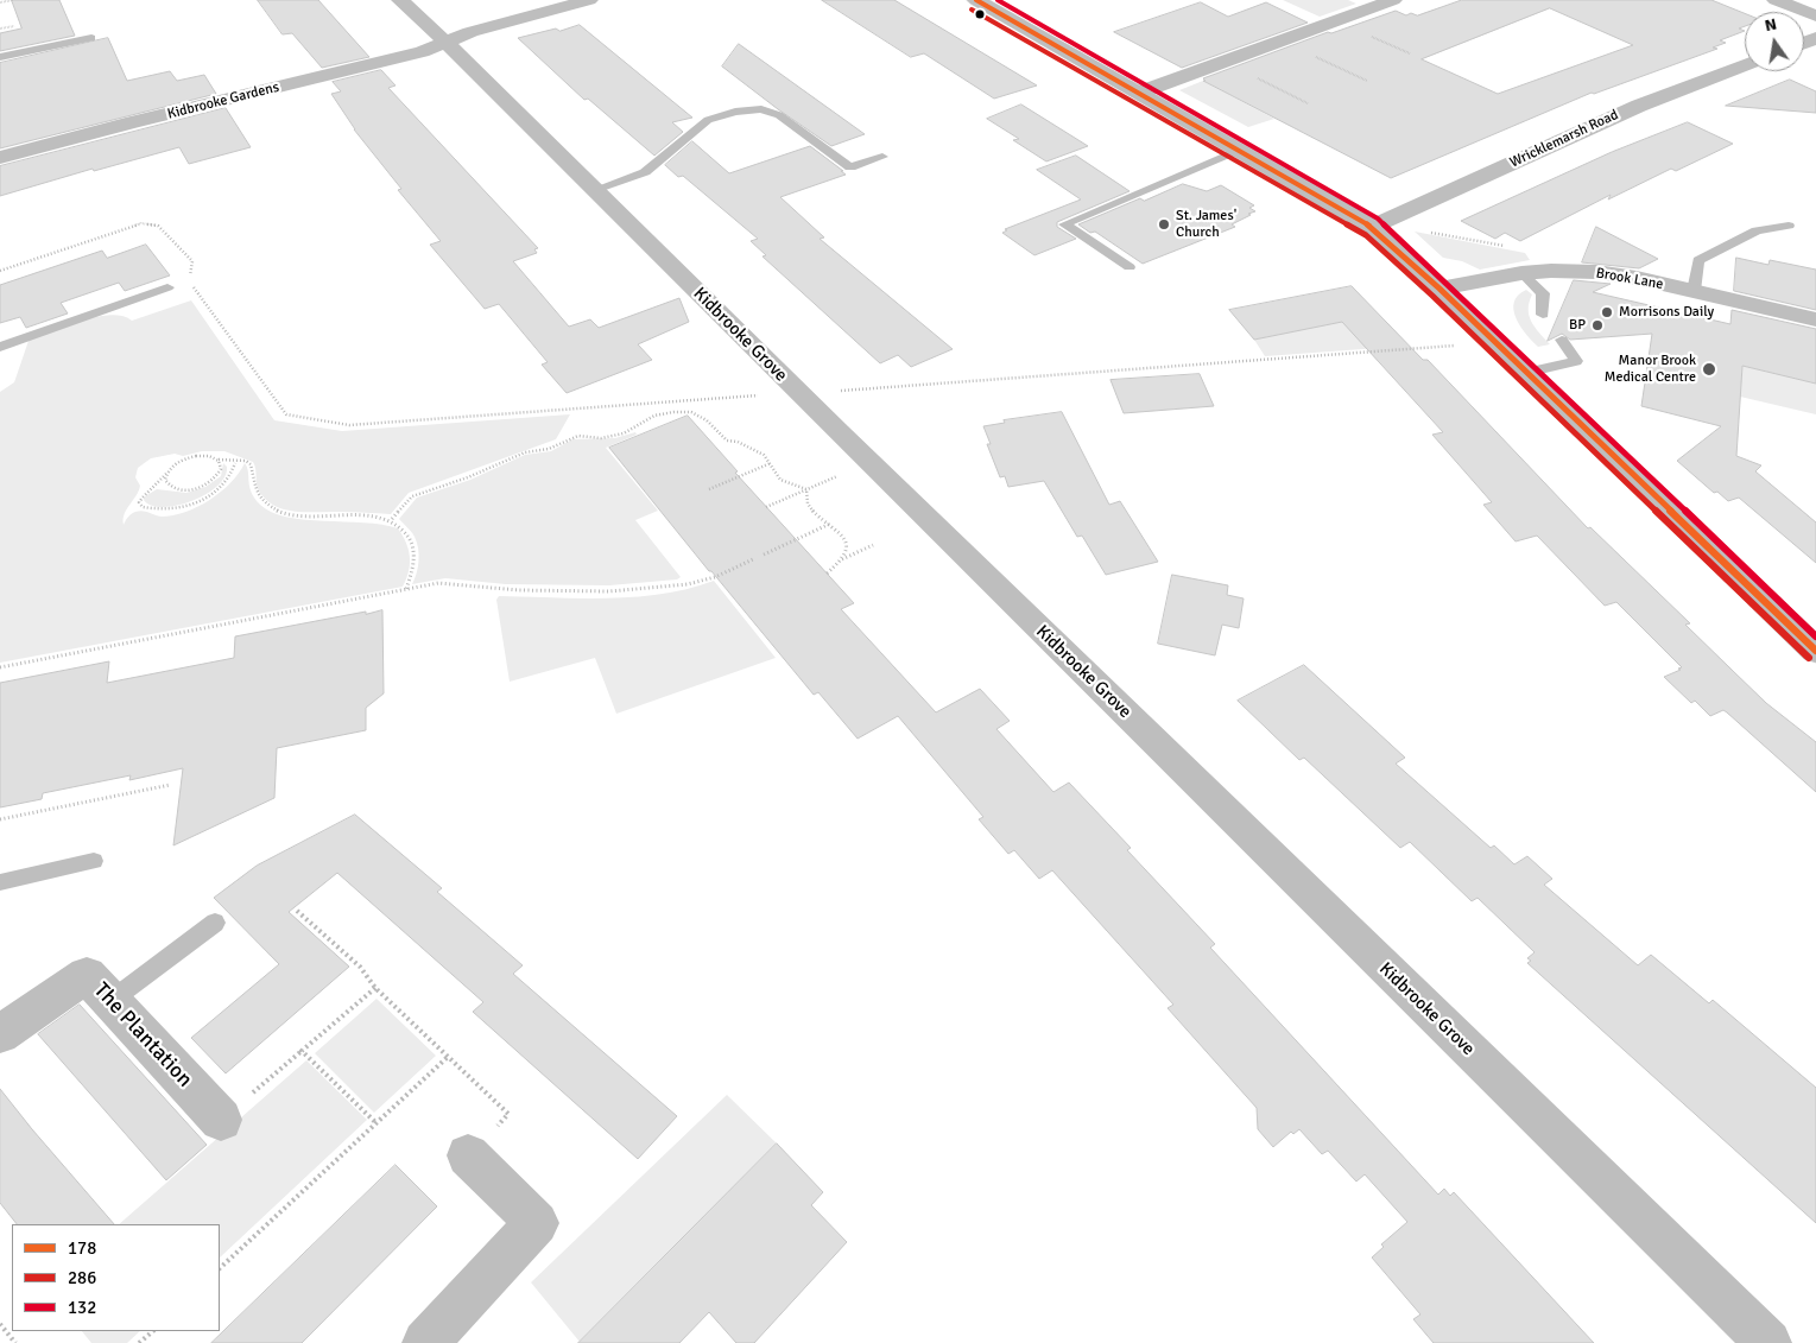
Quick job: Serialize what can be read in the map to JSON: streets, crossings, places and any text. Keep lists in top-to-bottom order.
{
  "streets": {
    "street": [
      "Kidbrooke Gardens",
      "Wricklemarsh Road",
      "Brook Lane",
      "Kidbrooke Grove",
      "The Plantation"
    ]
  },
  "crossings": [
    ["Kidbrooke Gardens", "Kidbrooke Grove"]
  ],
  "places": [
    "St. James' Church",
    "Morrisons Daily",
    "BP",
    "Manor Brook Medical Centre"
  ],
  "lines": ["transit line 178", "transit line 132", "transit line 286"],
  "legend": ["178", "286", "132"],
  "north": "top"
}
